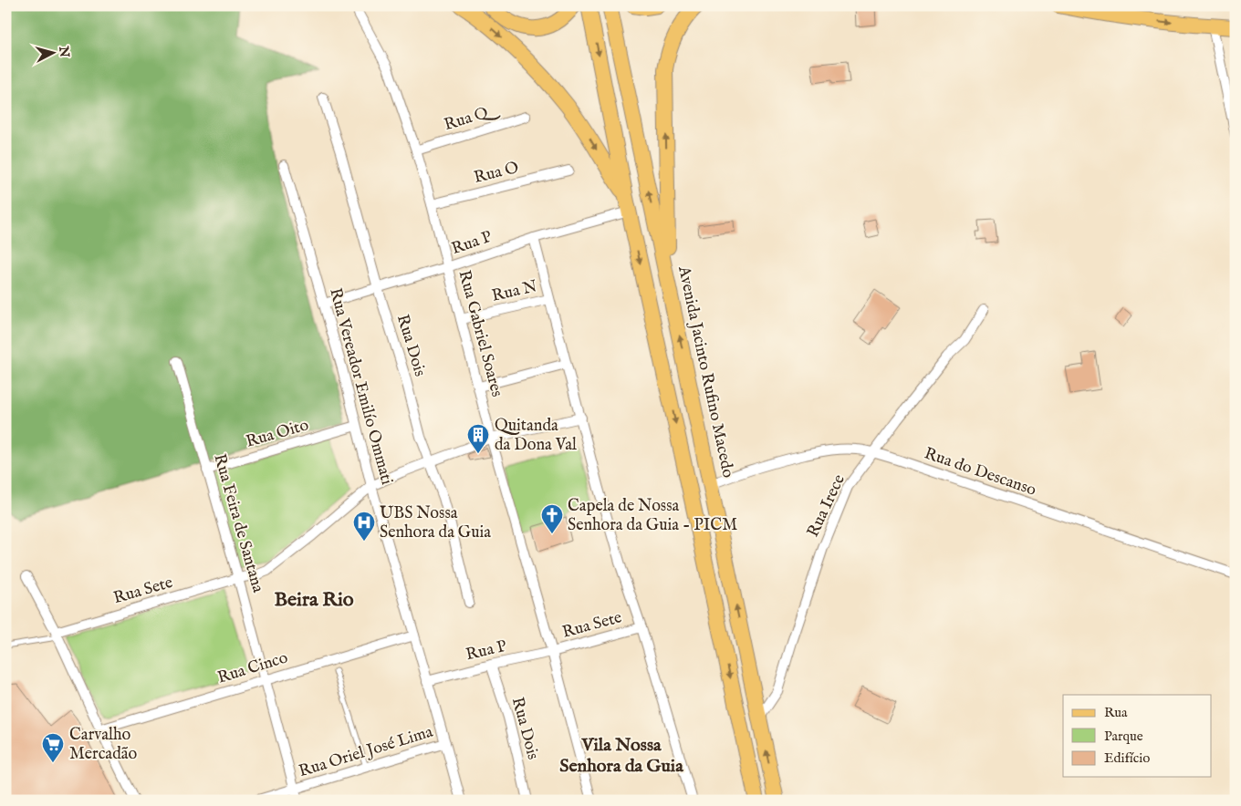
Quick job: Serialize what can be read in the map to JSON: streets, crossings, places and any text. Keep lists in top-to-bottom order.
{
  "streets": {
    "main road": ["Avenida Jacinto Rufino Macedo"],
    "street": [
      "Rua Q",
      "Rua O",
      "Rua P",
      "Rua N",
      "Rua Gabriel Soares",
      "Rua Dois",
      "Rua Vereador Emilío Ommati",
      "Rua Oito",
      "Rua do Descanso",
      "Rua Irece",
      "Rua Feira de Santana",
      "Rua Sete",
      "Rua Cinco",
      "Rua Oriel José Lima"
    ]
  },
  "crossings": [
    ["Rua Q", "Rua Gabriel Soares"],
    ["Rua O", "Rua Gabriel Soares"],
    ["Rua P", "Rua Gabriel Soares"],
    ["Rua P", "Rua Dois"],
    ["Rua P", "Rua Vereador Emilío Ommati"],
    ["Rua P", "Rua Sete"],
    ["Rua N", "Rua Gabriel Soares"],
    ["Rua Gabriel Soares", "Rua Sete"],
    ["Rua Dois", "Rua Sete"],
    ["Avenida Jacinto Rufino Macedo", "Rua do Descanso"],
    ["Avenida Jacinto Rufino Macedo", "Rua Irece"],
    ["Rua Vereador Emilío Ommati", "Rua Oito"],
    ["Rua Vereador Emilío Ommati", "Rua Sete"],
    ["Rua Vereador Emilío Ommati", "Rua Cinco"],
    ["Rua Vereador Emilío Ommati", "Rua Oriel José Lima"],
    ["Rua Oito", "Rua Feira de Santana"],
    ["Rua do Descanso", "Rua Irece"],
    ["Rua Feira de Santana", "Rua Sete"],
    ["Rua Feira de Santana", "Rua Cinco"],
    ["Rua Feira de Santana", "Rua Oriel José Lima"]
  ],
  "districts": ["Beira Rio", "Vila Nossa Senhora da Guia"],
  "places": {
    "building": ["Quitanda da Dona Val"],
    "church": ["Capela de Nossa Senhora da Guia - PICM"],
    "hospital": ["UBS Nossa Senhora da Guia"],
    "supermarket": ["Carvalho Mercadão"]
  },
  "legend": ["Rua", "Parque", "Edifício"],
  "north": "right"
}
